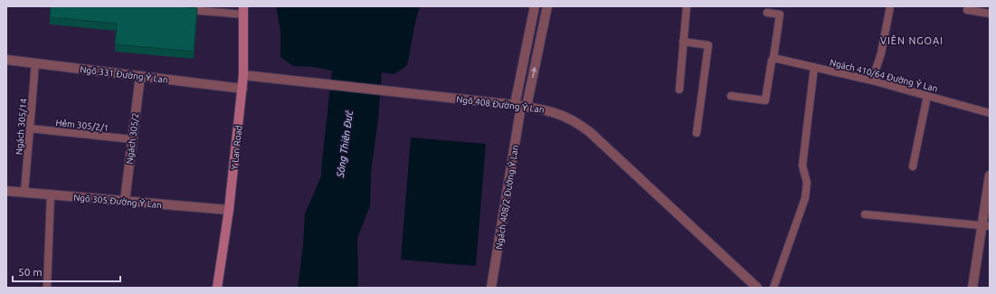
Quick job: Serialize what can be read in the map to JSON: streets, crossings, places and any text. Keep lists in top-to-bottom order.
{
  "streets": {
    "main road": ["Y Lan Road"],
    "street": [
      "Ngõ 331 Đường Ỷ Lan",
      "Ngõ 408 Đường Ỷ Lan",
      "Ngách 305/2",
      "Ngách 408/2 Đường Ỷ Lan",
      "Ngõ 305 Đường Ỷ Lan"
    ],
    "lane": ["Ngách 410/64 Đường Ỷ Lan", "Hẻm 305/2/1", "Ngách 305/14"]
  },
  "crossings": [
    ["Ngõ 331 Đường Ỷ Lan", "Ngách 305/14"],
    ["Ngõ 331 Đường Ỷ Lan", "Ngách 305/2"],
    ["Ngõ 331 Đường Ỷ Lan", "Y Lan Road"],
    ["Ngõ 408 Đường Ỷ Lan", "Y Lan Road"],
    ["Ngõ 408 Đường Ỷ Lan", "Ngách 408/2 Đường Ỷ Lan"],
    ["Hẻm 305/2/1", "Ngách 305/14"],
    ["Hẻm 305/2/1", "Ngách 305/2"],
    ["Ngách 305/14", "Ngõ 305 Đường Ỷ Lan"],
    ["Ngách 305/2", "Ngõ 305 Đường Ỷ Lan"],
    ["Y Lan Road", "Ngõ 305 Đường Ỷ Lan"]
  ],
  "districts": ["VIÊN NGOẠI"],
  "water": ["Sông Thiên Đức"],
  "scale_bar": "50 m"
}
